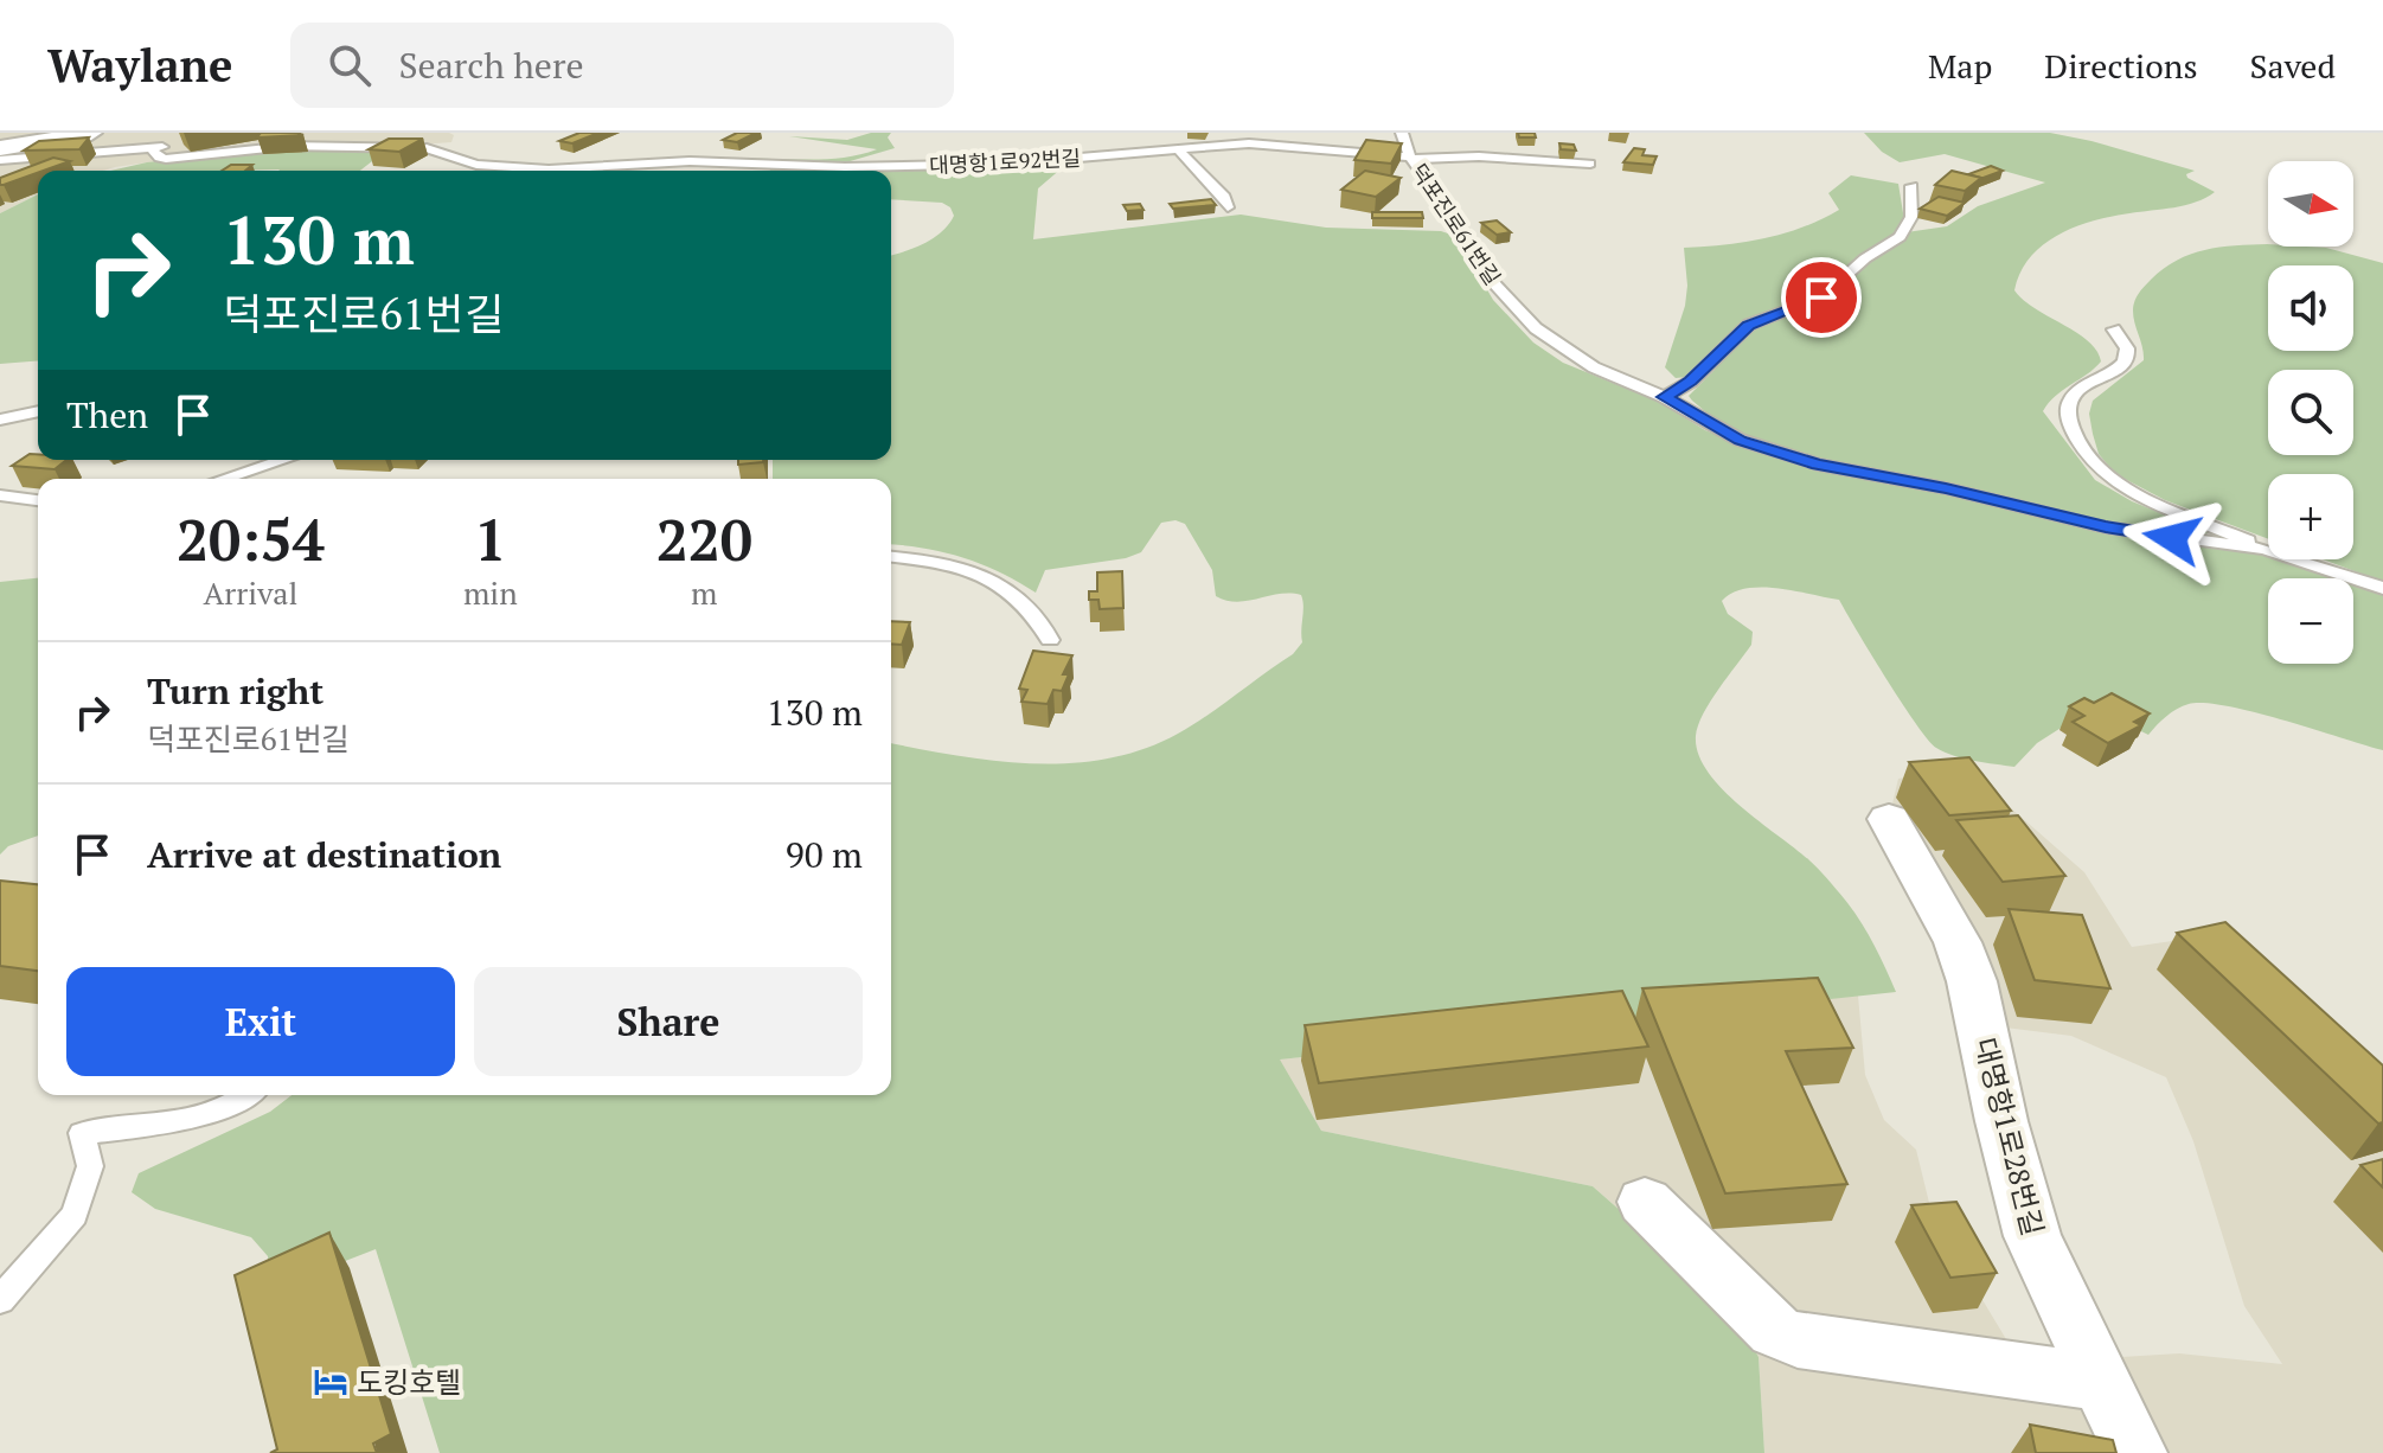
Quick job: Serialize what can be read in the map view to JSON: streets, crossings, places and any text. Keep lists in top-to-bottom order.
{
  "streets": {
    "street": ["대명항1로28번길"],
    "lane": ["대명항1로92번길", "덕포진로61번길"]
  },
  "crossings": [
    ["대명항1로92번길", "덕포진로61번길"]
  ],
  "places": {
    "hotel": ["도킹호텔"]
  },
  "north": "right",
  "page": {
    "header": "Waylane",
    "search": "Search here",
    "nav": ["Map", "Directions", "Saved"],
    "map_buttons": ["+", "−"],
    "turn": ["130 m", "덕포진로61번길"],
    "then": "Then",
    "eta": [
      "20:54",
      "Arrival",
      "1",
      "min",
      "220",
      "m"
    ],
    "list": [
      {
        "name": "Turn right",
        "note": "덕포진로61번길",
        "value": "130 m"
      },
      {
        "name": "Arrive at destination",
        "value": "90 m"
      }
    ],
    "buttons": ["Exit", "Share"]
  }
}
